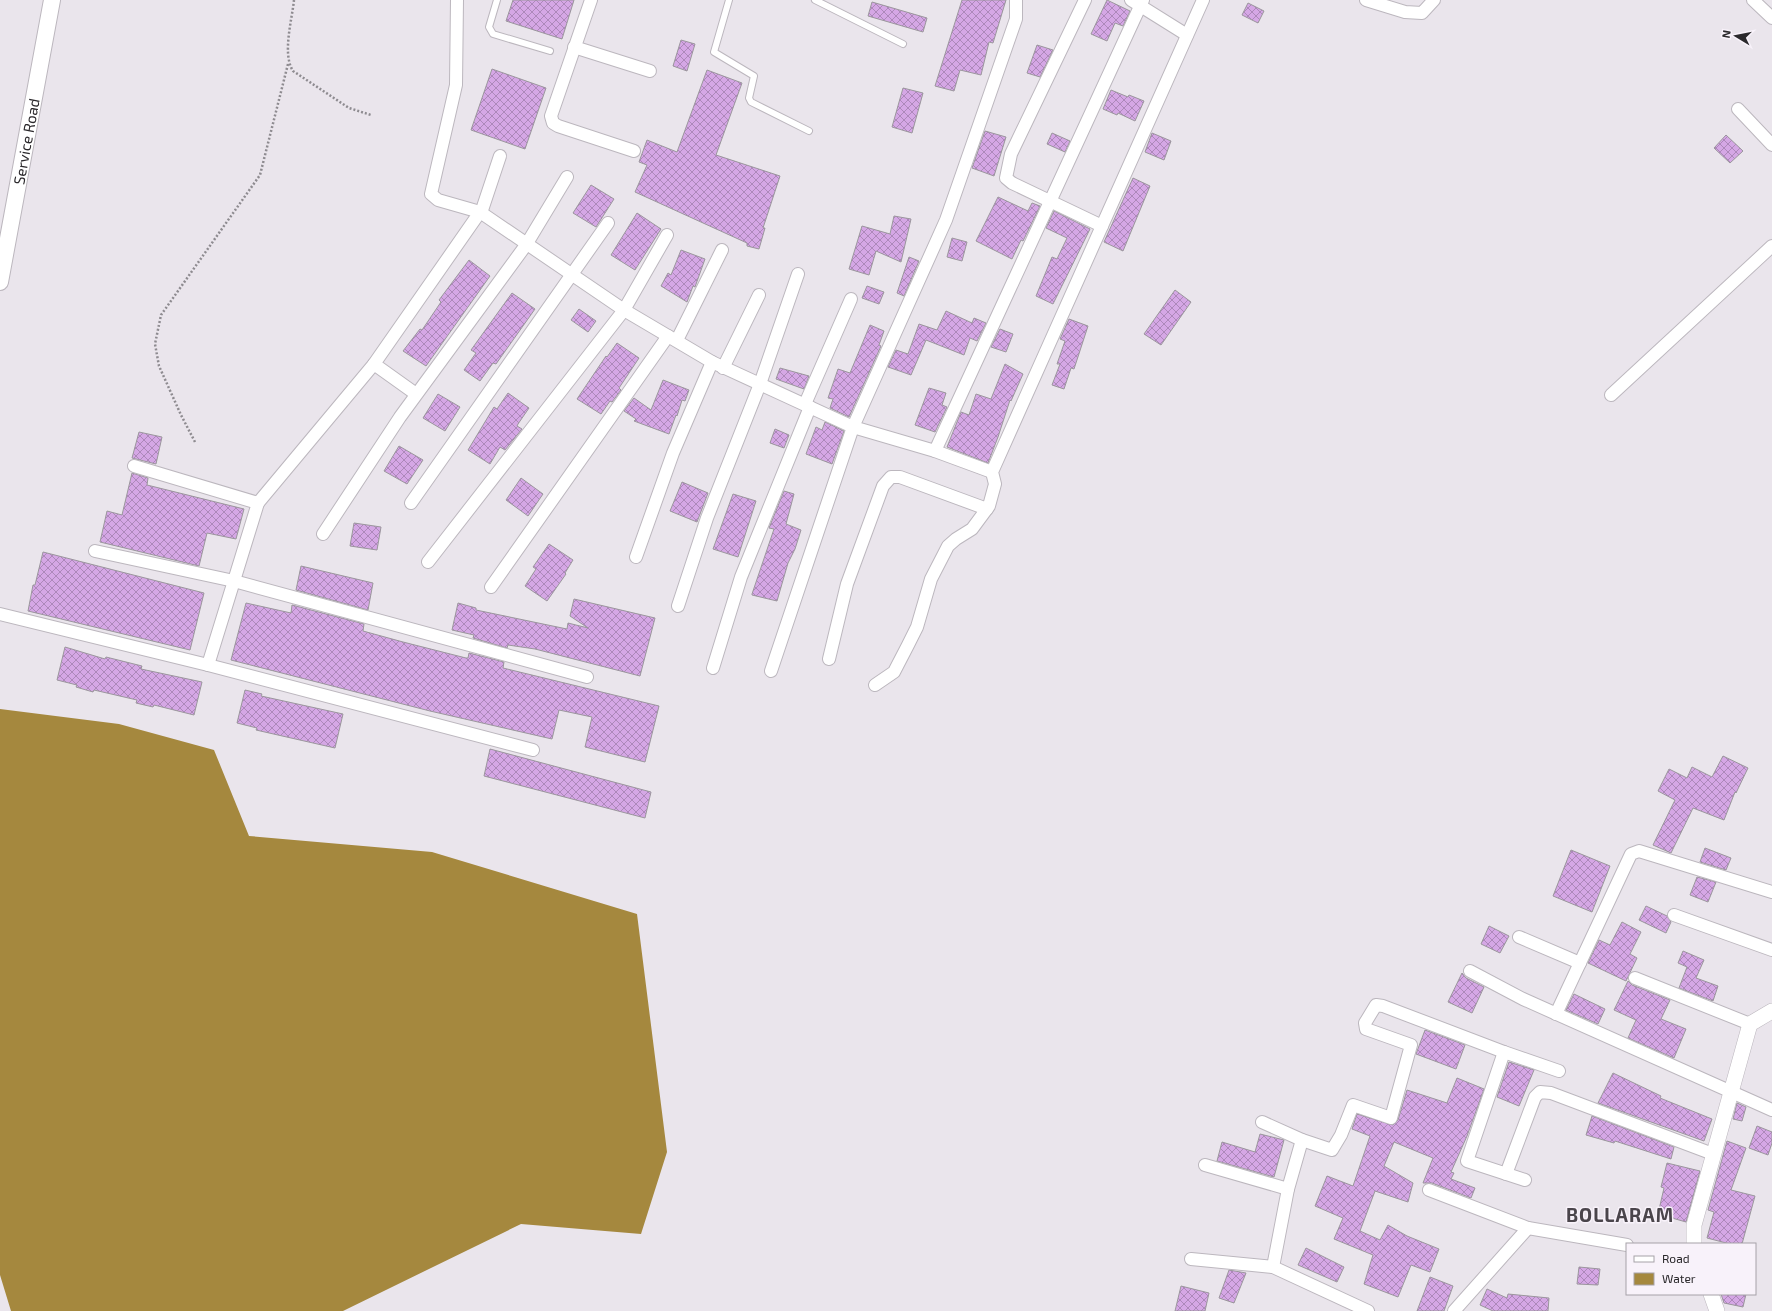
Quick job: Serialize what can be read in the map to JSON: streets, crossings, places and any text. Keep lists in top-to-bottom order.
{
  "streets": {
    "main road": ["Service Road"]
  },
  "districts": ["BOLLARAM"],
  "legend": ["Road", "Water"],
  "north": "left"
}
